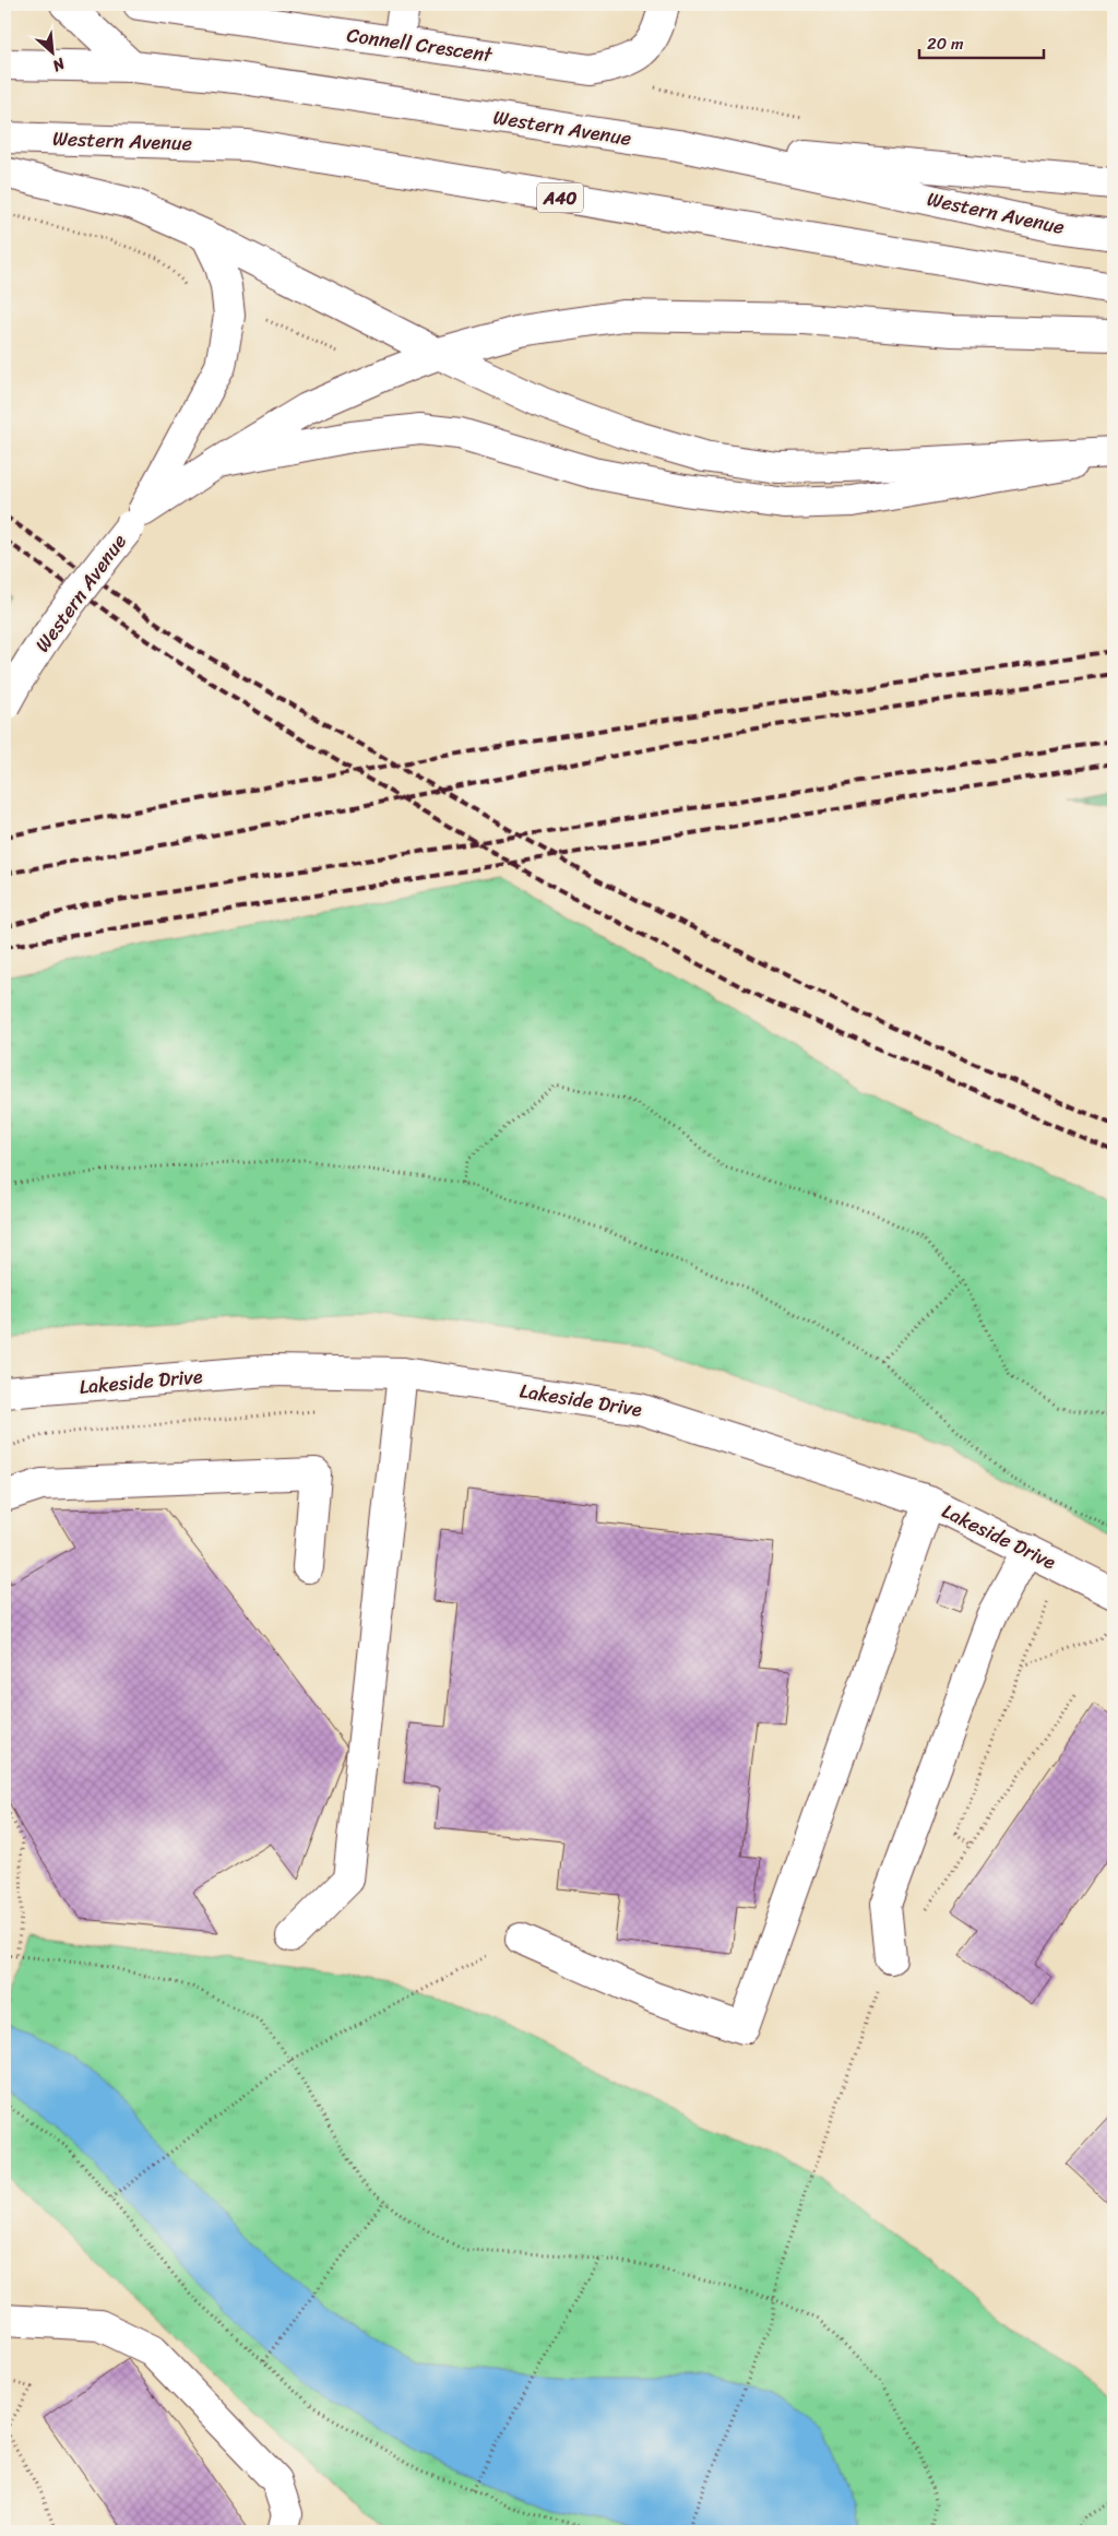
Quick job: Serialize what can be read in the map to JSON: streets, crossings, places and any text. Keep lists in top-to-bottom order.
{
  "streets": {
    "main road": [
      "Connell Crescent",
      "Western Avenue",
      "A40",
      "Lakeside Drive"
    ]
  },
  "scale_bar": "20 m",
  "north": "bottom right"
}
